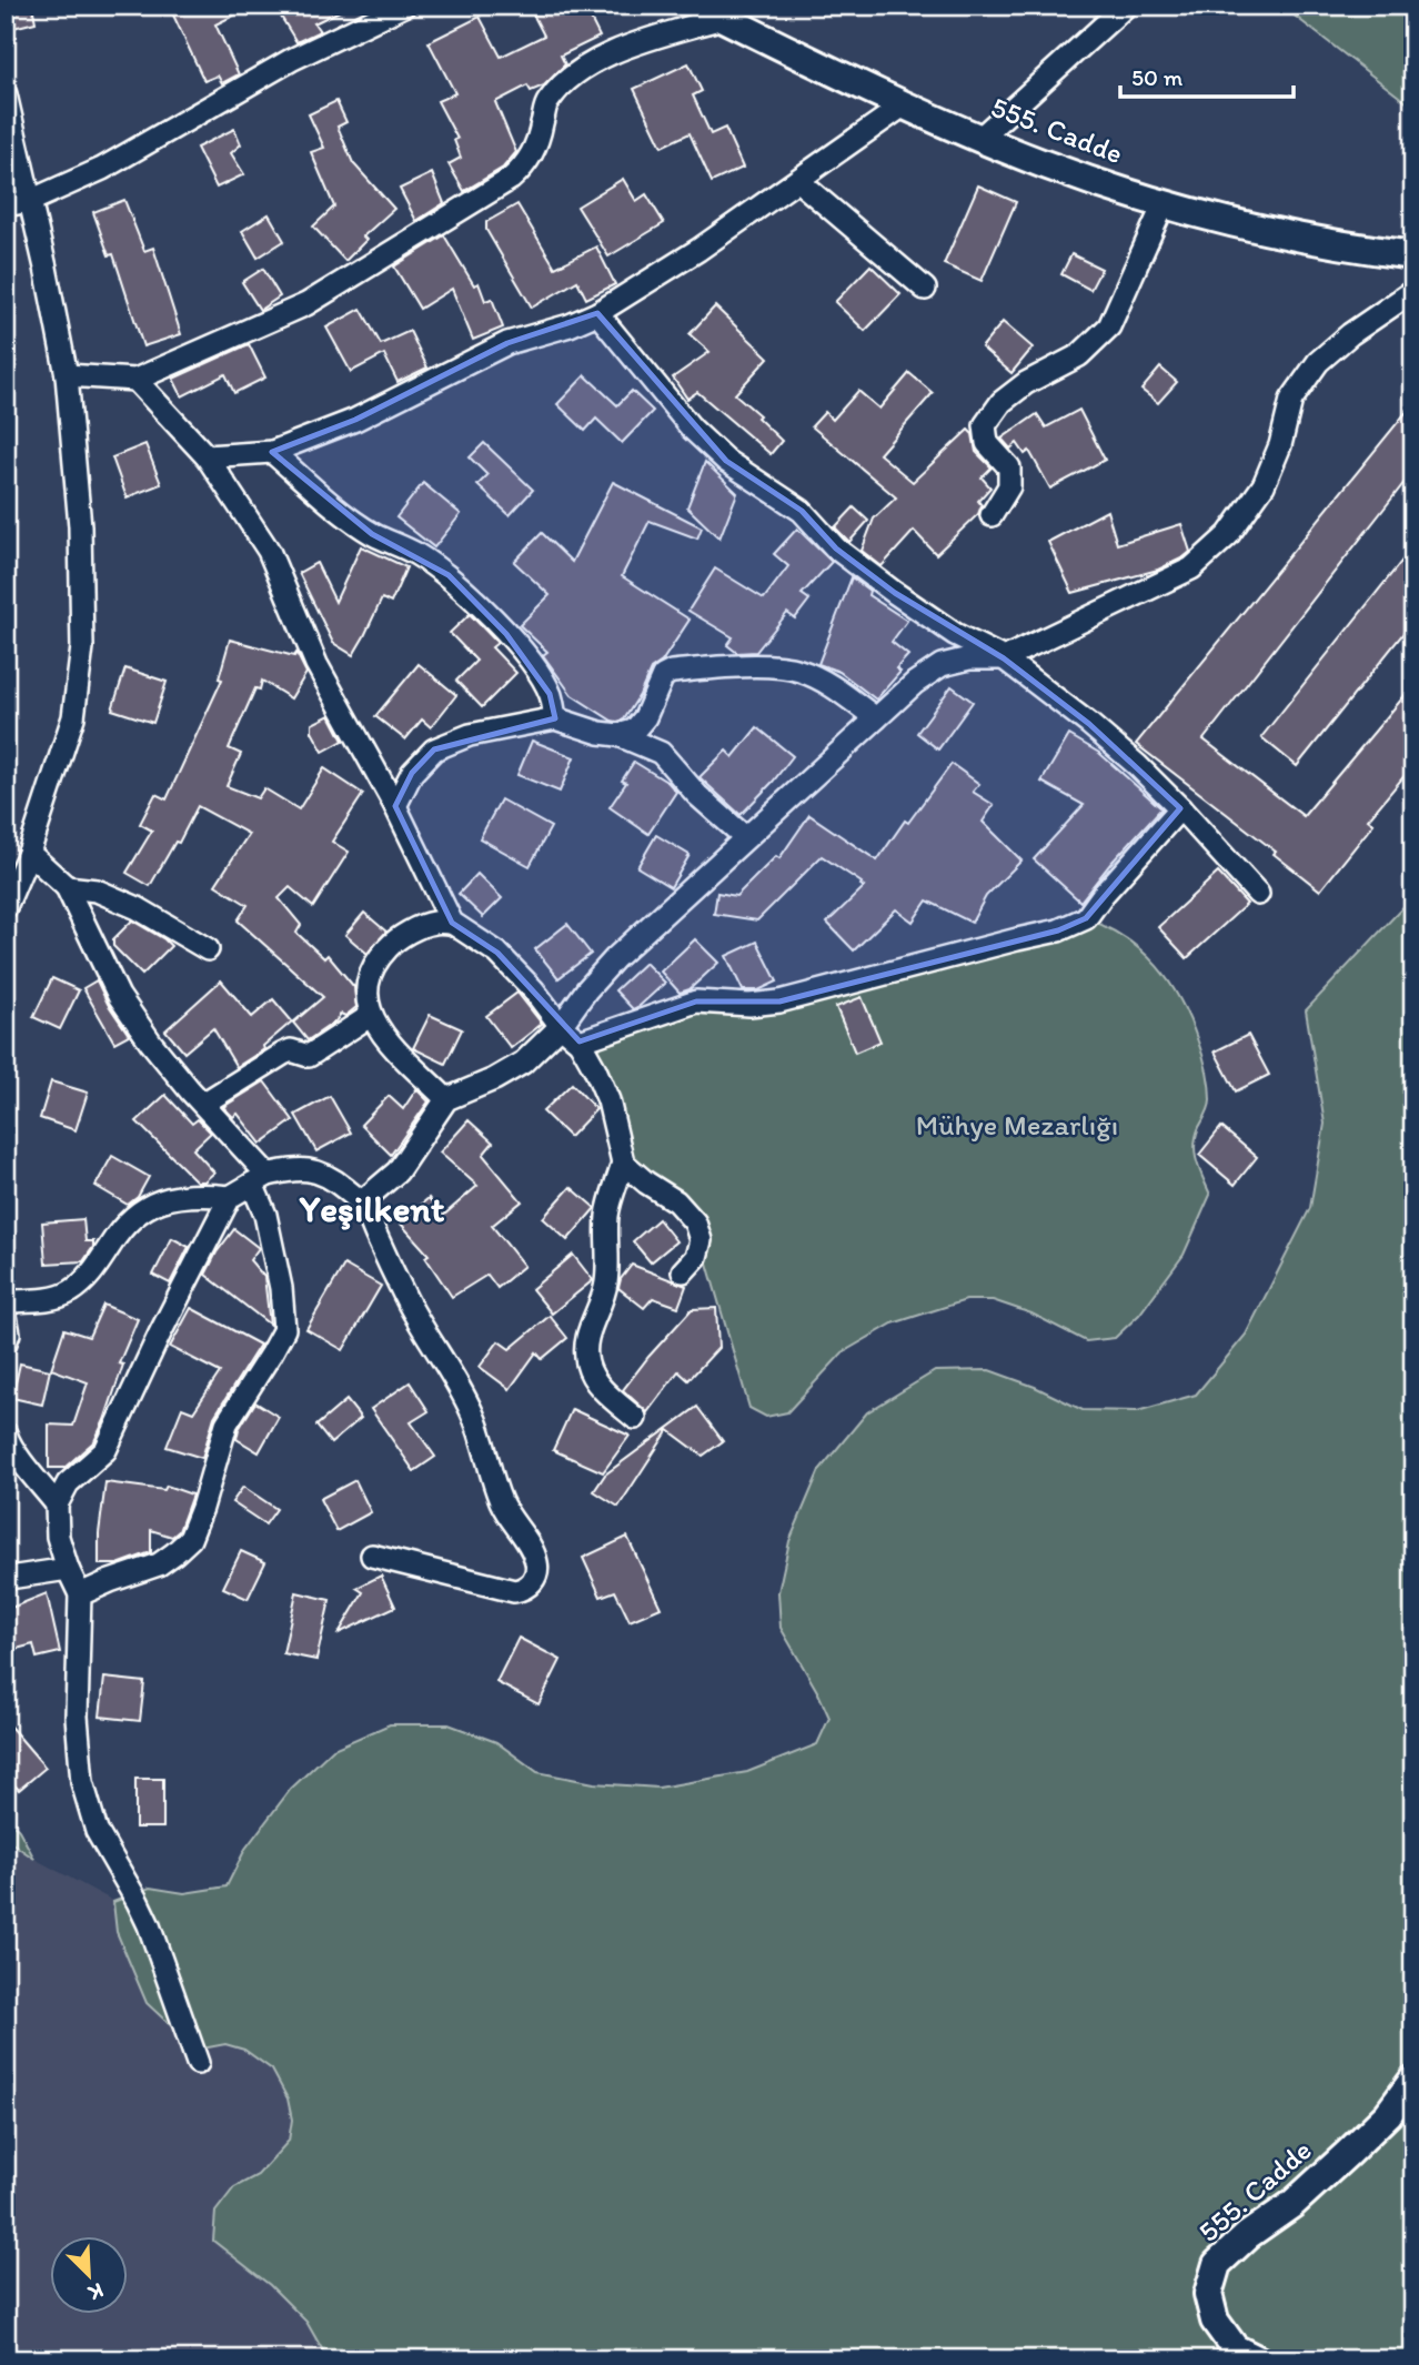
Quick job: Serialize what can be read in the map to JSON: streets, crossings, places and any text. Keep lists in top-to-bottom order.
{
  "streets": {
    "street": ["555. Cadde"]
  },
  "districts": ["Yeşilkent"],
  "parks": ["Mühye Mezarlığı"],
  "scale_bar": "50 m",
  "north": "bottom right"
}
